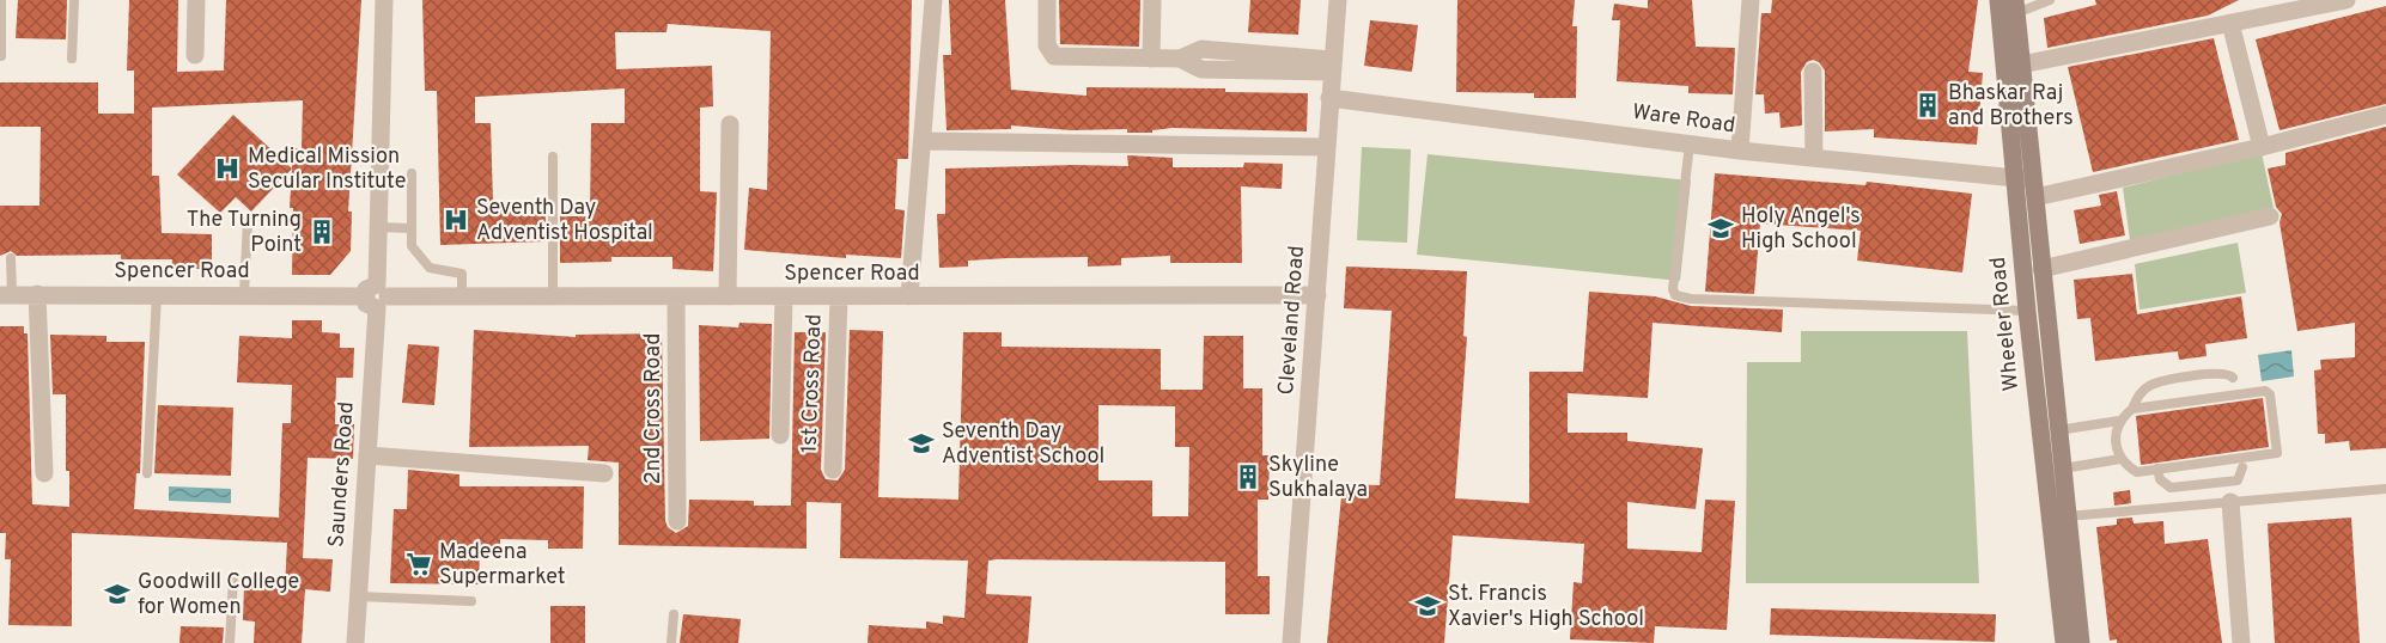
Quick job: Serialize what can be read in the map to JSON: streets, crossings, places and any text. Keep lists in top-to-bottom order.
{
  "streets": {
    "main road": ["Wheeler Road"],
    "street": [
      "Ware Road",
      "Spencer Road",
      "Cleveland Road",
      "1st Cross Road",
      "2nd Cross Road",
      "Saunders Road"
    ]
  },
  "crossings": [
    ["Ware Road", "Cleveland Road"],
    ["Ware Road", "Wheeler Road"],
    ["Spencer Road", "Cleveland Road"],
    ["Spencer Road", "1st Cross Road"],
    ["Spencer Road", "2nd Cross Road"],
    ["Spencer Road", "Saunders Road"]
  ],
  "places": {
    "building": ["Bhaskar Raj and Brothers", "The Turning Point", "Skyline Sukhalaya"],
    "hospital": ["Medical Mission Secular Institute", "Seventh Day Adventist Hospital"],
    "school or university": [
      "Holy Angel's High School",
      "Seventh Day Adventist School",
      "Goodwill College for Women",
      "St. Francis Xavier's High School"
    ],
    "supermarket": ["Madeena Supermarket"]
  }
}
